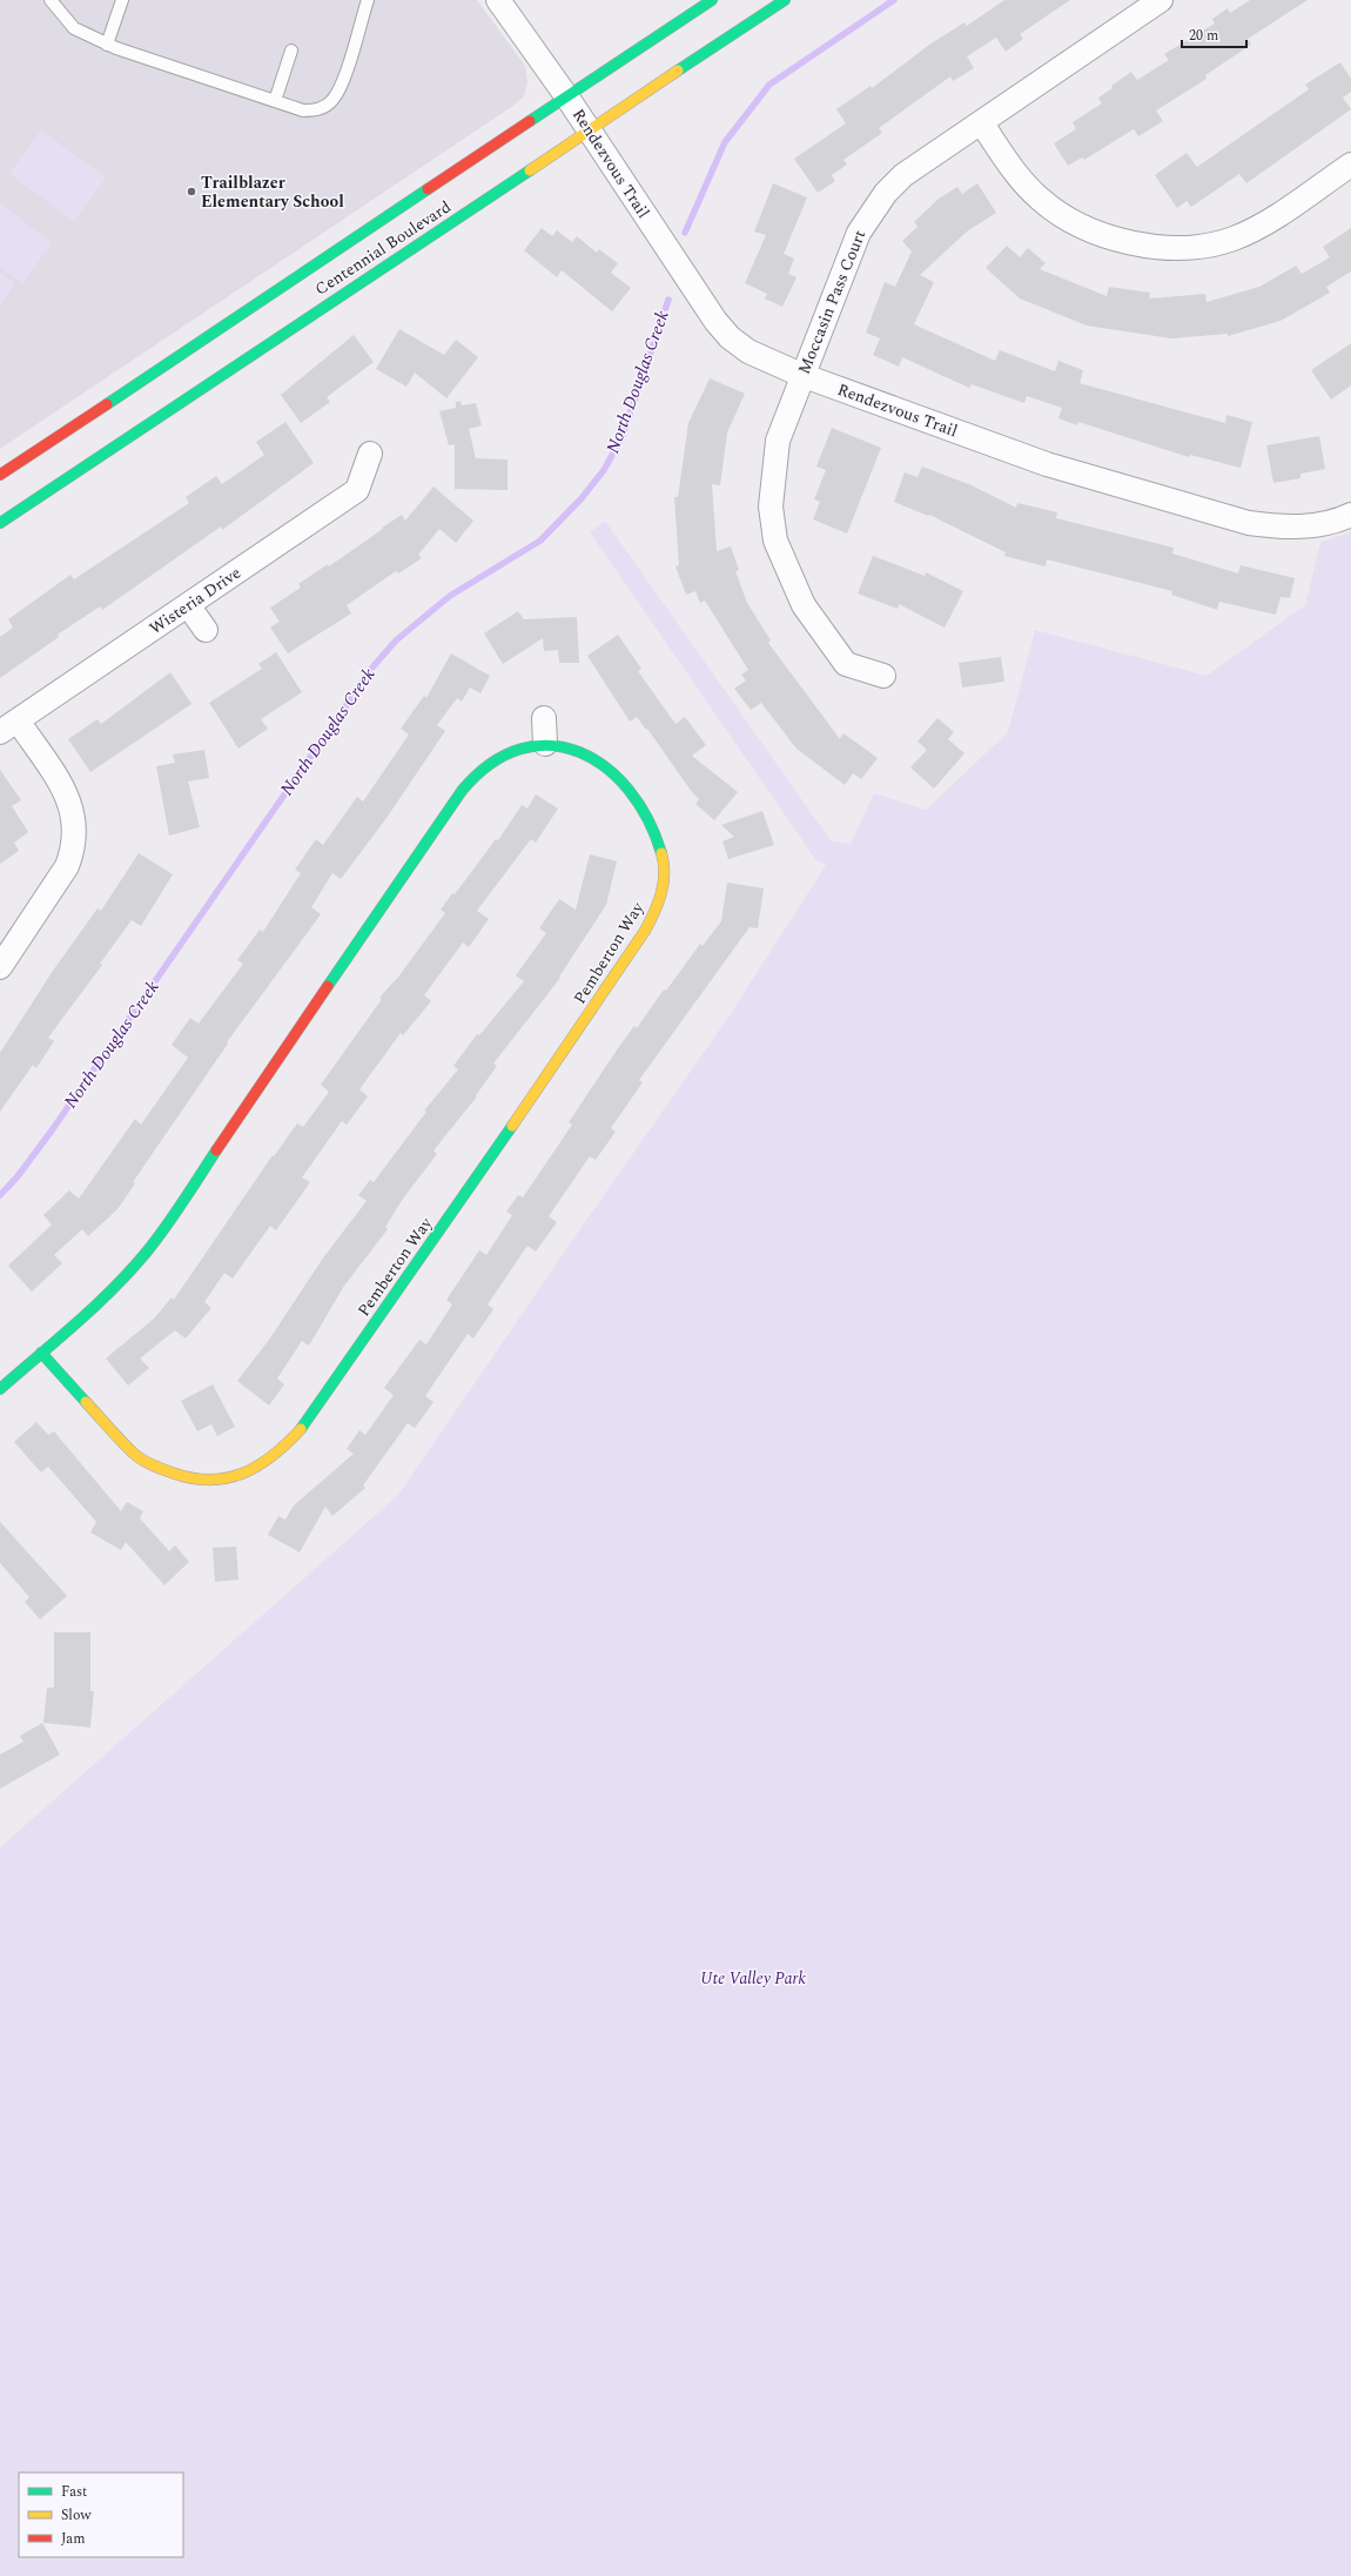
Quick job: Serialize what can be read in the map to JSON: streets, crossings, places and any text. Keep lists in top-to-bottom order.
{
  "streets": {
    "street": [
      "Rendezvous Trail",
      "Centennial Boulevard",
      "Moccasin Pass Court",
      "Wisteria Drive",
      "Pemberton Way"
    ]
  },
  "crossings": [
    ["Rendezvous Trail", "Centennial Boulevard"],
    ["Rendezvous Trail", "Moccasin Pass Court"]
  ],
  "water": ["North Douglas Creek"],
  "parks": ["Ute Valley Park"],
  "places": ["Trailblazer Elementary School"],
  "legend": ["Fast", "Slow", "Jam"],
  "scale_bar": "20 m"
}
